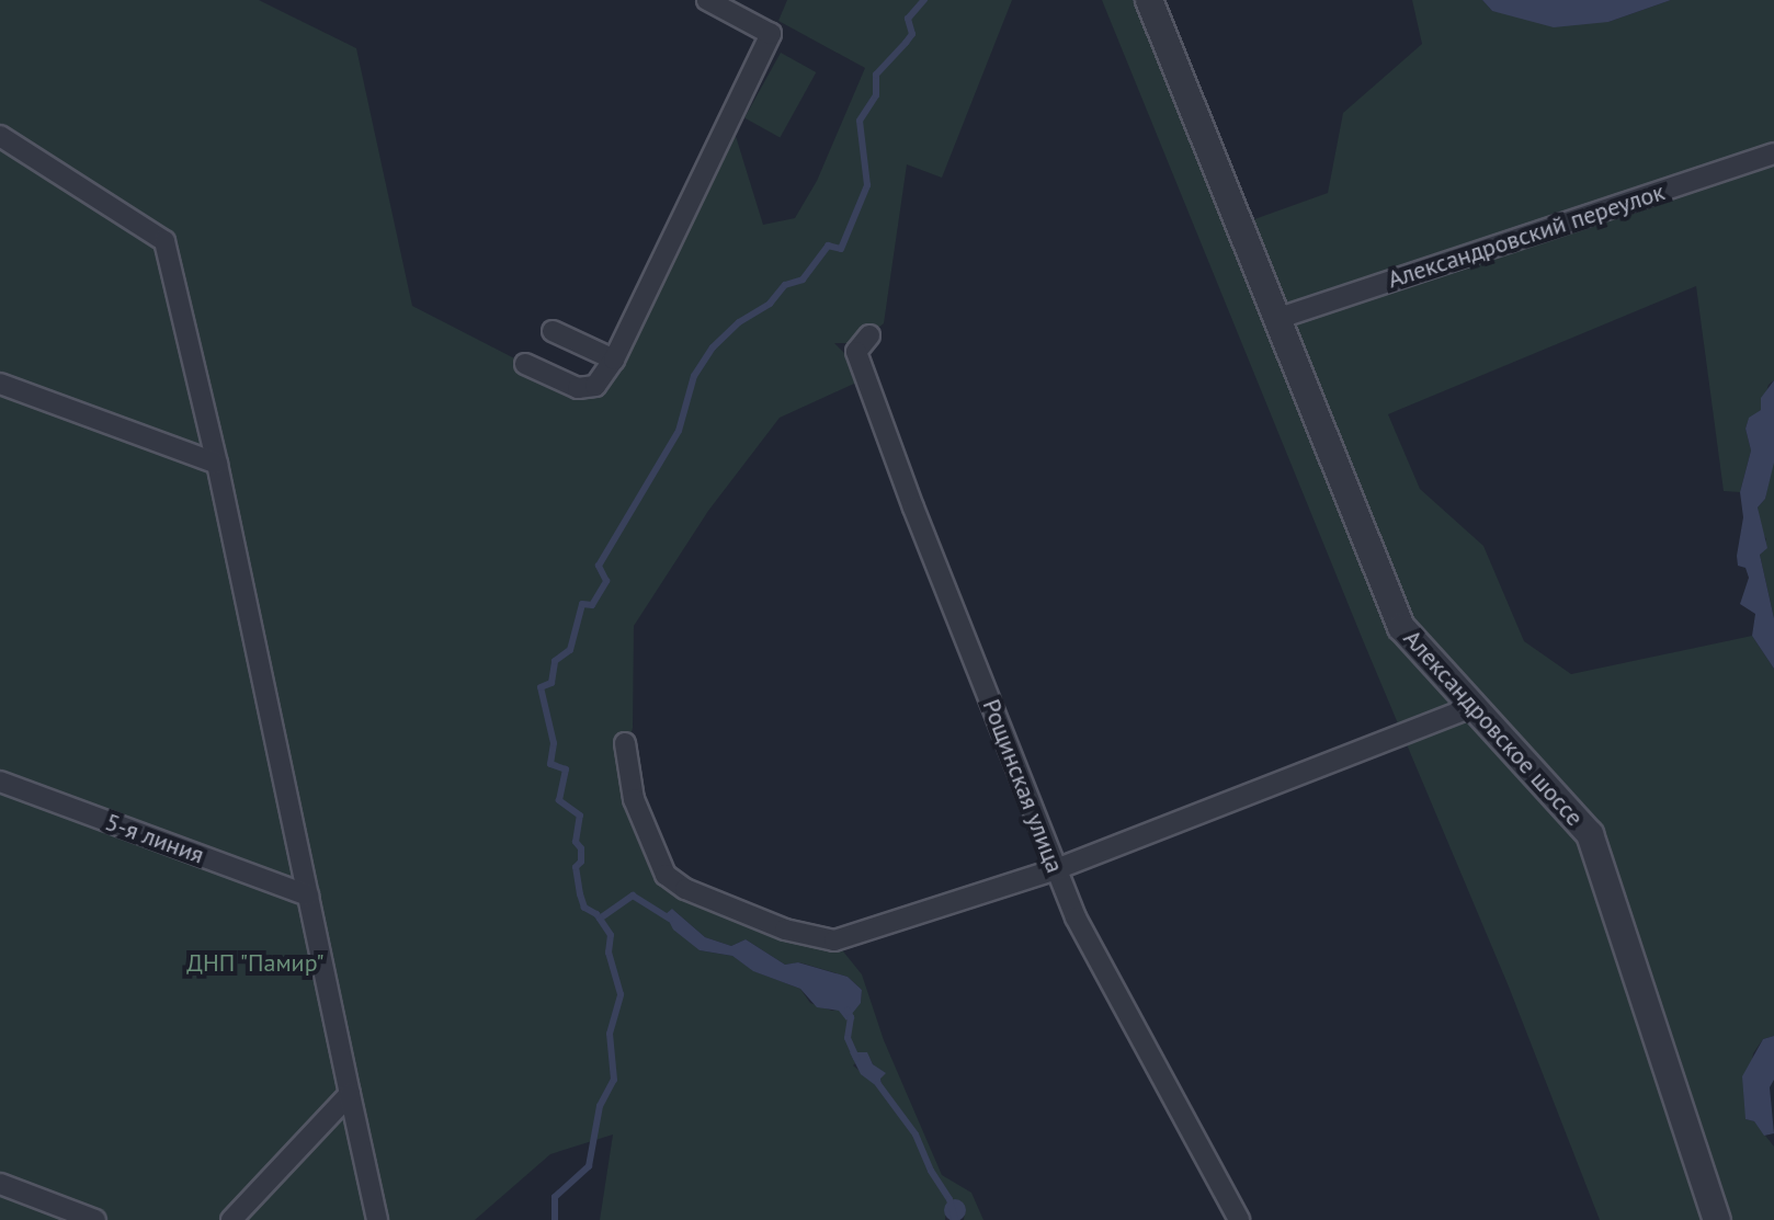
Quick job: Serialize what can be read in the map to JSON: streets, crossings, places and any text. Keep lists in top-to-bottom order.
{
  "streets": {
    "street": [
      "Александровский переулок",
      "Александровское шоссе",
      "Рощинская улица",
      "5-я линия"
    ]
  },
  "crossings": [
    ["Александровский переулок", "Александровское шоссе"]
  ],
  "parks": ["ДНП \"Памир\""]
}
